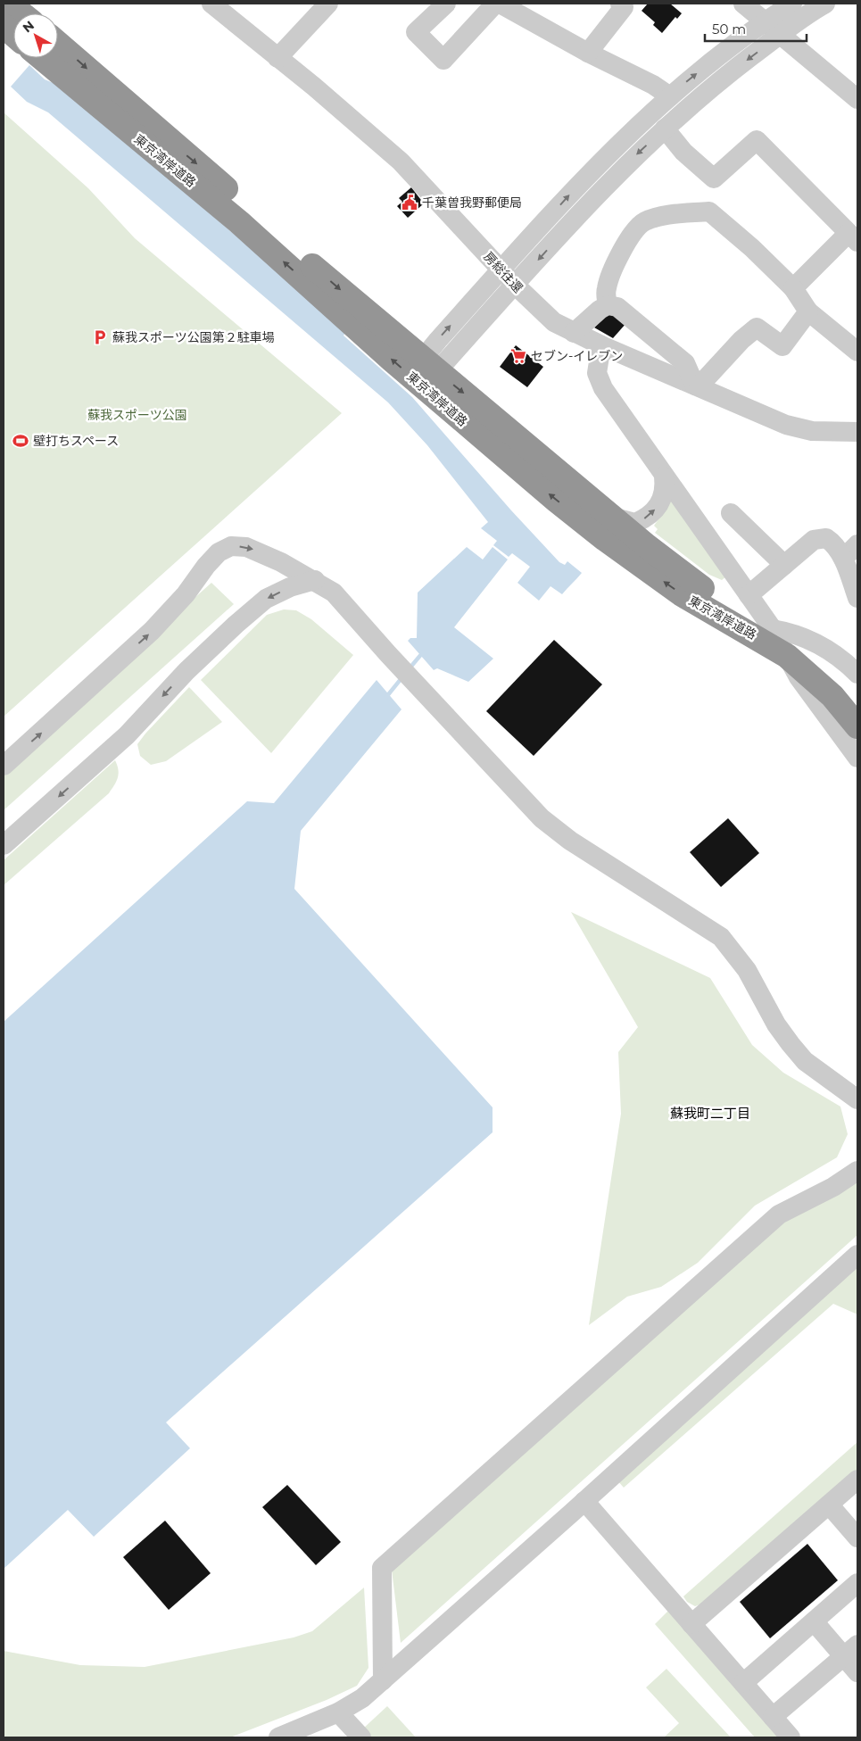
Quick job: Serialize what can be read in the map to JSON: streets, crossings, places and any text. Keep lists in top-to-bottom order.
{
  "streets": {
    "highway": ["東京湾岸道路"],
    "street": ["房総往還"]
  },
  "districts": ["蘇我町二丁目"],
  "parks": ["蘇我スポーツ公園"],
  "places": {
    "public building": ["千葉曽我野郵便局"],
    "parking": ["蘇我スポーツ公園第２駐車場"],
    "supermarket": ["セブン-イレブン"],
    "sports": ["壁打ちスペース"]
  },
  "scale_bar": "50 m",
  "north": "top left"
}
